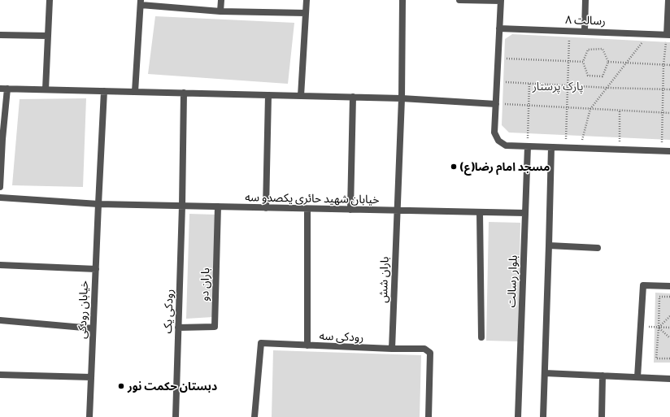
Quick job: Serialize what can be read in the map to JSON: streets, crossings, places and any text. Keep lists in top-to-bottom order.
{
  "streets": {
    "street": [
      "رسالت ۸",
      "خیابان شهید حائری یکصدو سه",
      "باران شش",
      "بلوار رسالت",
      "باران دو",
      "خیابان رودکی",
      "رودکی یک",
      "رودکی سه"
    ]
  },
  "crossings": [
    ["خیابان شهید حائری یکصدو سه", "باران شش"],
    ["خیابان شهید حائری یکصدو سه", "بلوار رسالت"],
    ["خیابان شهید حائری یکصدو سه", "باران دو"],
    ["خیابان شهید حائری یکصدو سه", "خیابان رودکی"],
    ["خیابان شهید حائری یکصدو سه", "رودکی یک"],
    ["باران شش", "رودکی سه"],
    ["باران دو", "رودکی یک"]
  ],
  "parks": ["پارک پرستار"],
  "places": ["مسجد امام رضا(ع)", "دبستان حکمت نور"]
}
